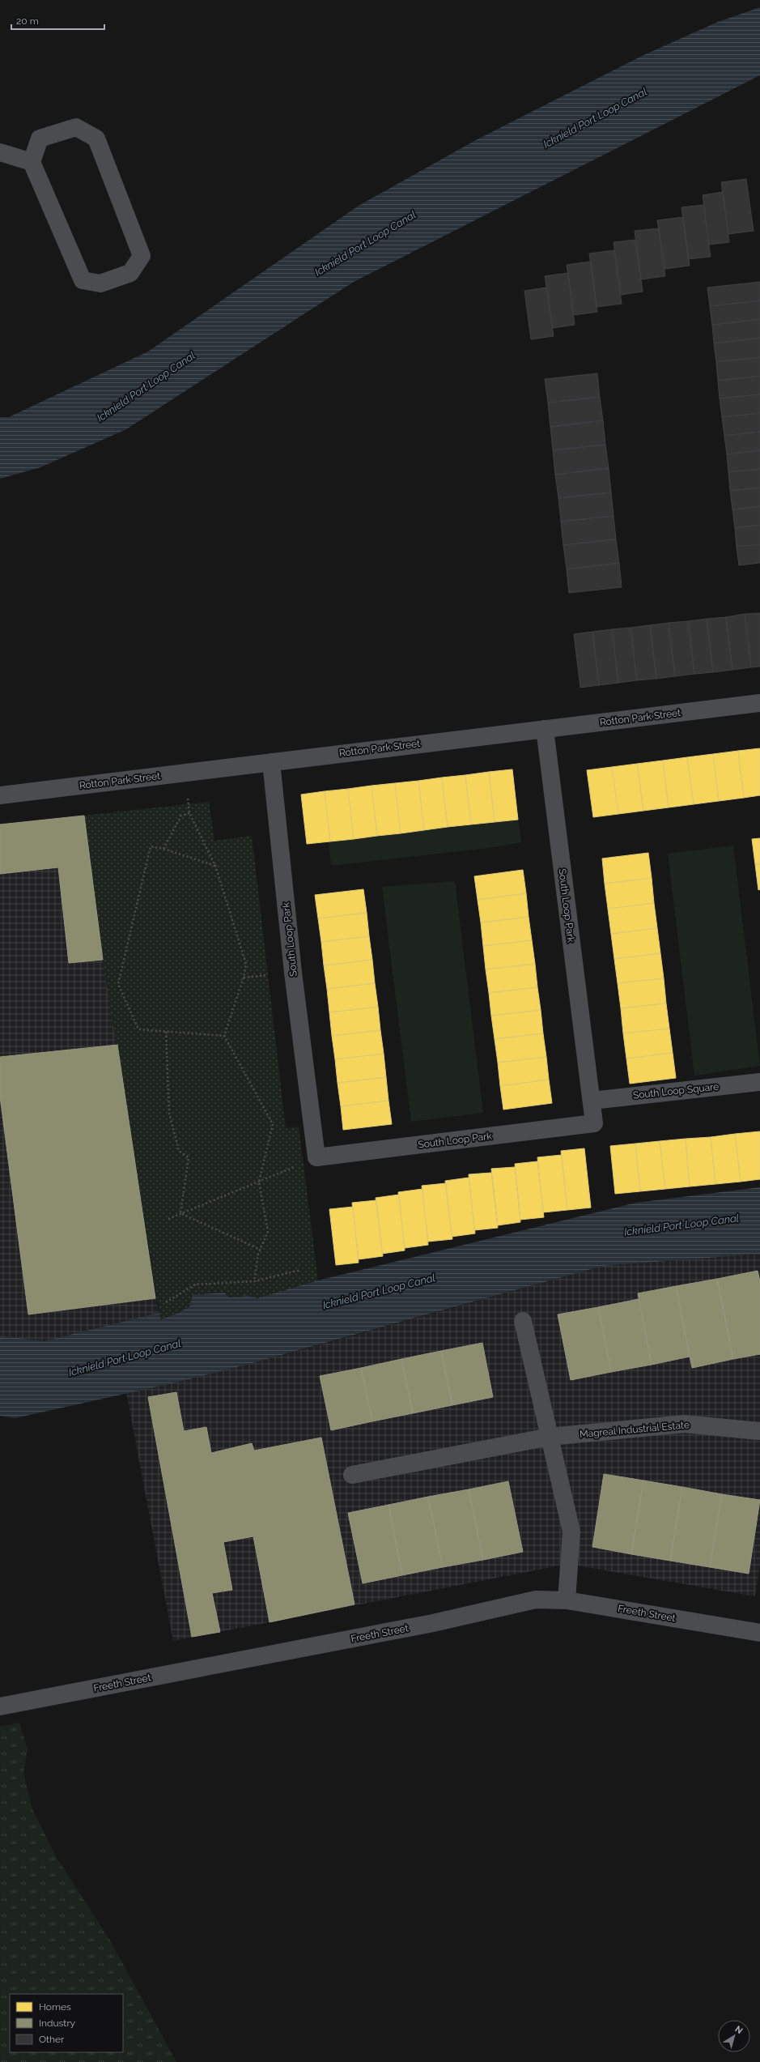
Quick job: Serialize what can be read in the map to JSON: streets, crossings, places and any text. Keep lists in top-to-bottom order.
{
  "streets": {
    "street": [
      "Rotton Park Street",
      "South Loop Park",
      "South Loop Square",
      "Magreal Industrial Estate",
      "Freeth Street"
    ]
  },
  "crossings": [
    ["Rotton Park Street", "South Loop Park"],
    ["South Loop Park", "South Loop Square"]
  ],
  "water": ["Icknield Port Loop Canal"],
  "legend": ["Homes", "Industry", "Other"],
  "scale_bar": "20 m",
  "north": "top right"
}
